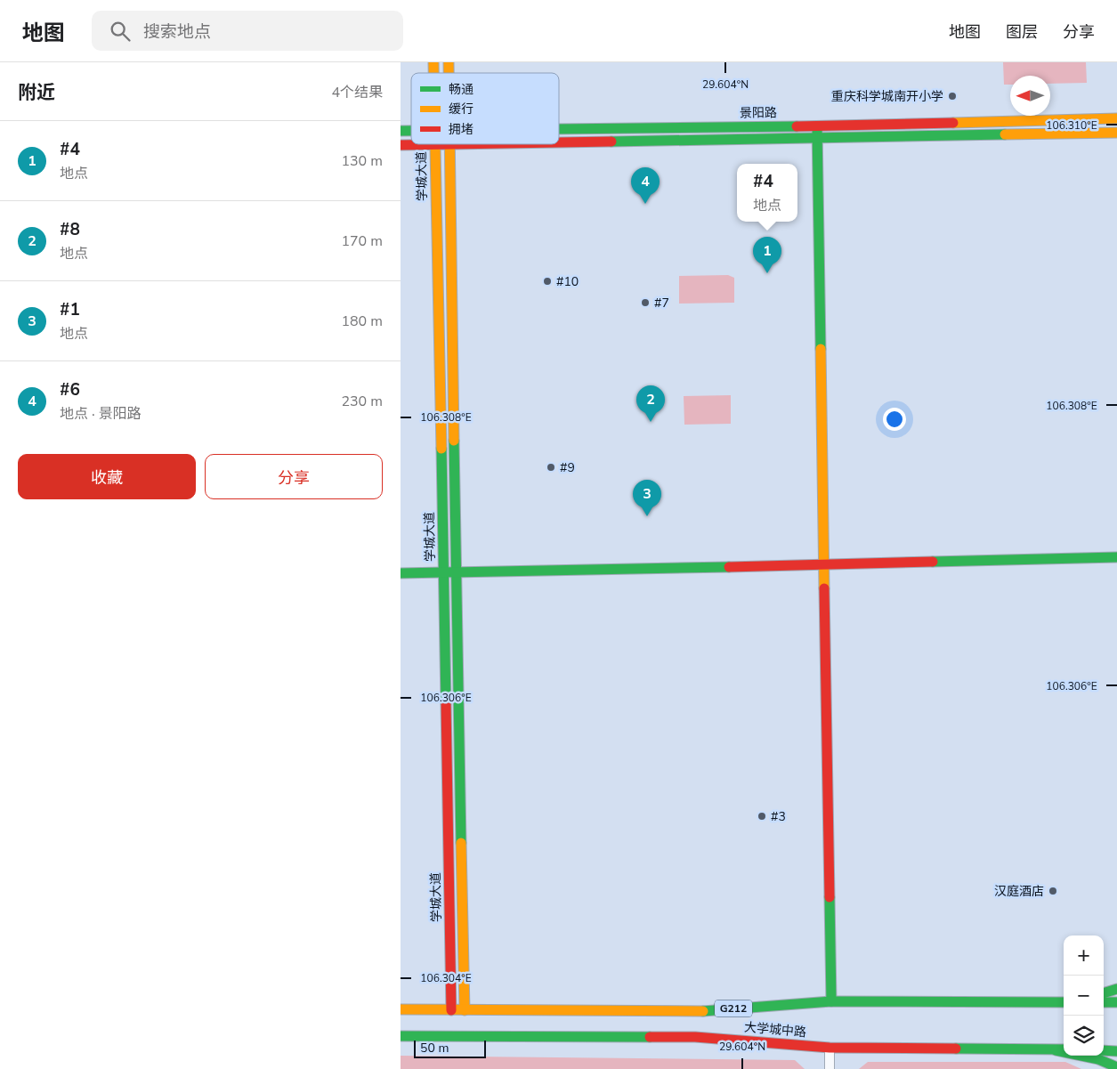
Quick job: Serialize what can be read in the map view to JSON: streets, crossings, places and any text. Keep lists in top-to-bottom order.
{
  "streets": {
    "main road": [
      "景阳路",
      "学城大道",
      "G212",
      "大学城中路"
    ]
  },
  "crossings": [
    ["学城大道", "大学城中路"]
  ],
  "places": [
    "重庆科学城南开小学",
    "#10",
    "#7",
    "#9",
    "#3",
    "汉庭酒店"
  ],
  "legend": ["畅通", "缓行", "拥堵"],
  "scale_bar": "50 m",
  "north": "left",
  "page": {
    "header": "地图",
    "search": "搜索地点",
    "nav": ["地图", "图层", "分享"],
    "heading": ["附近", "4个结果"],
    "list": [
      {
        "mark": "1",
        "name": "#4",
        "note": "地点",
        "value": "130 m"
      },
      {
        "mark": "2",
        "name": "#8",
        "note": "地点",
        "value": "170 m"
      },
      {
        "mark": "3",
        "name": "#1",
        "note": "地点",
        "value": "180 m"
      },
      {
        "mark": "4",
        "name": "#6",
        "note": "地点 · 景阳路",
        "value": "230 m"
      }
    ],
    "popup": ["#4", "地点"],
    "pins": [
      "4",
      "1",
      "2",
      "3"
    ],
    "buttons": ["收藏", "分享"],
    "map_buttons": ["+", "−"],
    "scale": "50 m"
  },
  "coordinates": [
    "29.604°N",
    "106.310°E",
    "106.308°E",
    "106.306°E",
    "106.304°E"
  ]
}
